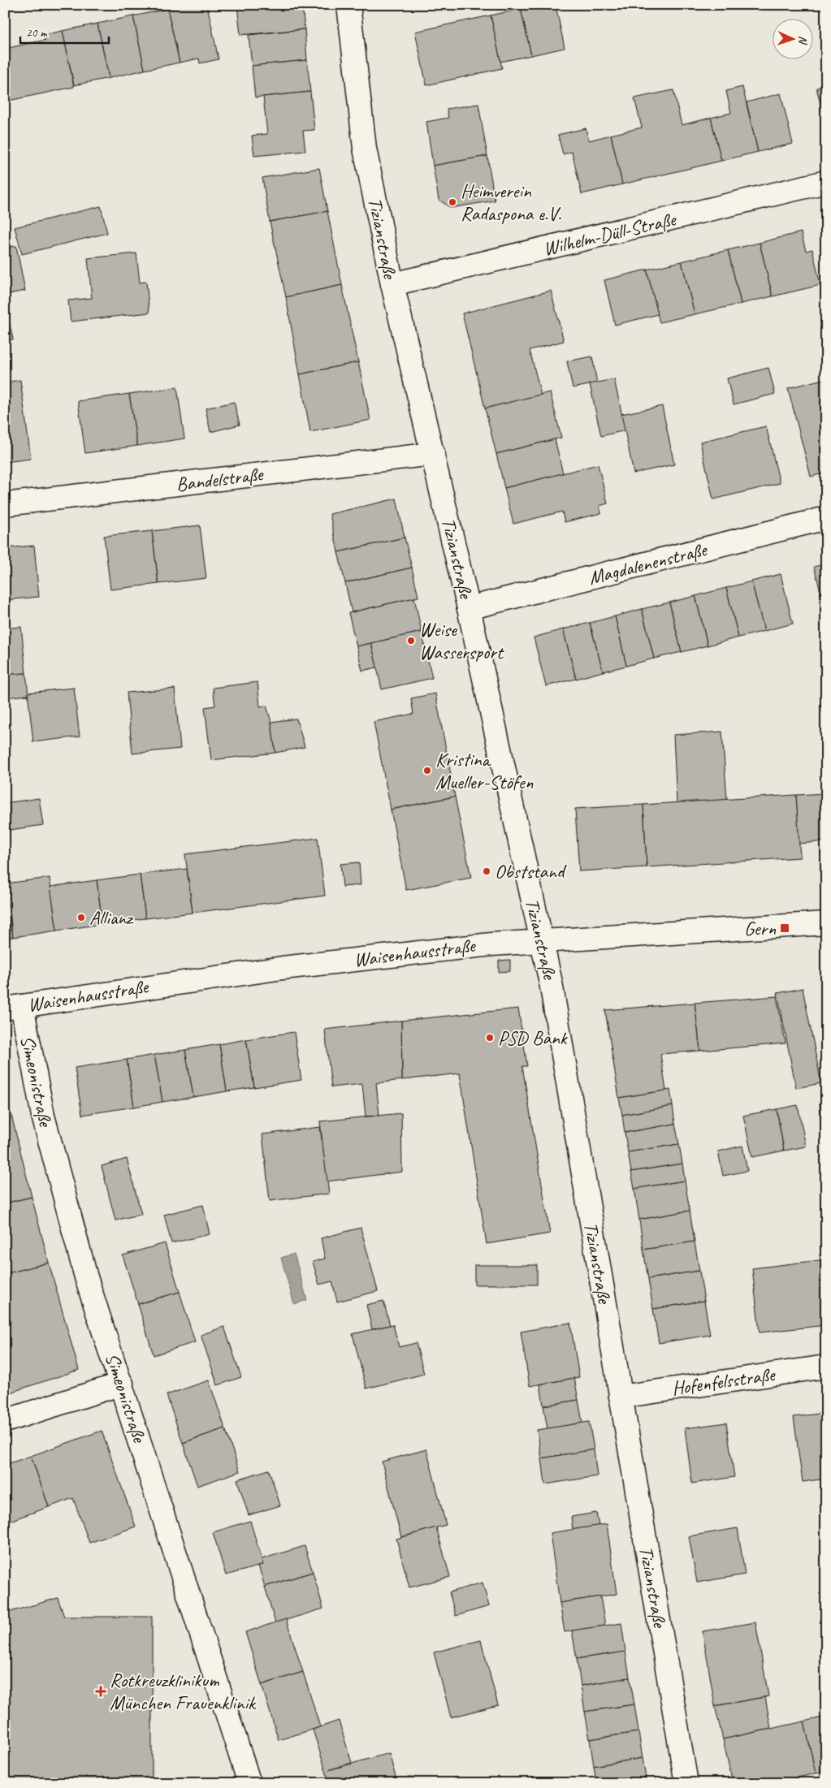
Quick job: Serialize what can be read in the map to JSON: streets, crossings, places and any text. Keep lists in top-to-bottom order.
{
  "streets": {
    "street": [
      "Wilhelm-Düll-Straße",
      "Tizianstraße",
      "Bandelstraße",
      "Magdalenenstraße",
      "Waisenhausstraße",
      "Simeonistraße",
      "Hofenfelsstraße"
    ]
  },
  "crossings": [
    ["Wilhelm-Düll-Straße", "Tizianstraße"],
    ["Tizianstraße", "Bandelstraße"],
    ["Tizianstraße", "Magdalenenstraße"],
    ["Tizianstraße", "Waisenhausstraße"],
    ["Tizianstraße", "Hofenfelsstraße"],
    ["Waisenhausstraße", "Simeonistraße"]
  ],
  "places": {
    "other": [
      "Heimverein Radaspona e.V.",
      "Weise Wassersport",
      "Kristina Mueller-Stöfen",
      "Obststand",
      "Allianz",
      "PSD Bank"
    ],
    "transit": ["Gern"],
    "health": ["Rotkreuzklinikum München Frauenklinik"]
  },
  "scale_bar": "20 m",
  "north": "right"
}
